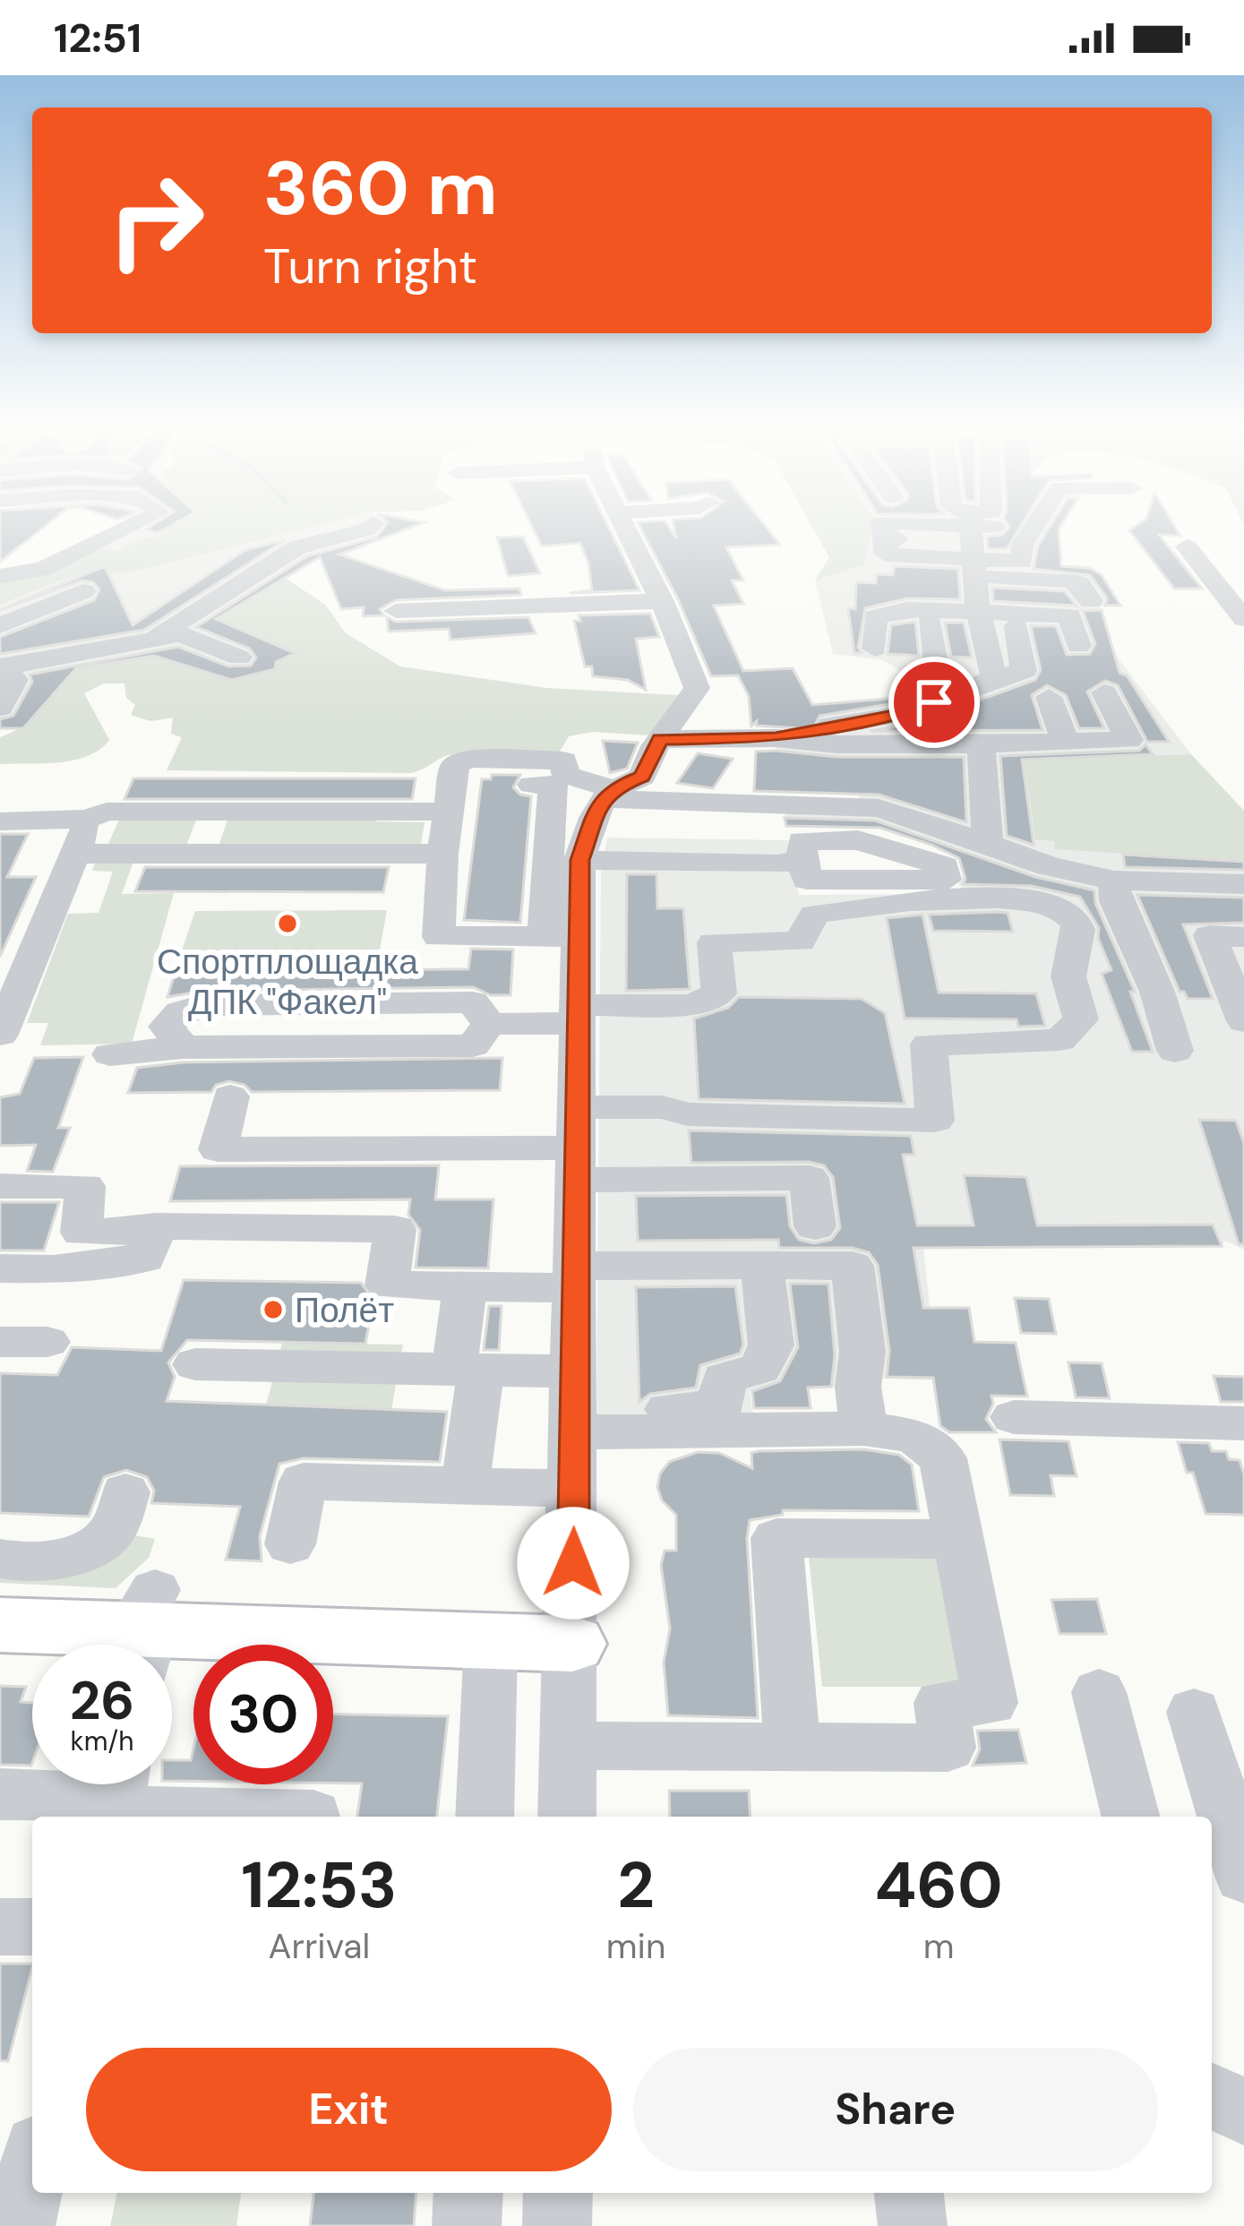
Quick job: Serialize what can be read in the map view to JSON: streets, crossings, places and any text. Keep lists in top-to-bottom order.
{
  "places": ["Спортплощадка ДПК \"Факел\"", "Полёт"],
  "page": {
    "status": "12:51",
    "turn": ["360 m", "Turn right"],
    "speed": "26 km/h",
    "limit": "30",
    "eta": [
      "12:53",
      "Arrival",
      "2",
      "min",
      "460",
      "m"
    ],
    "buttons": ["Exit", "Share"]
  }
}
